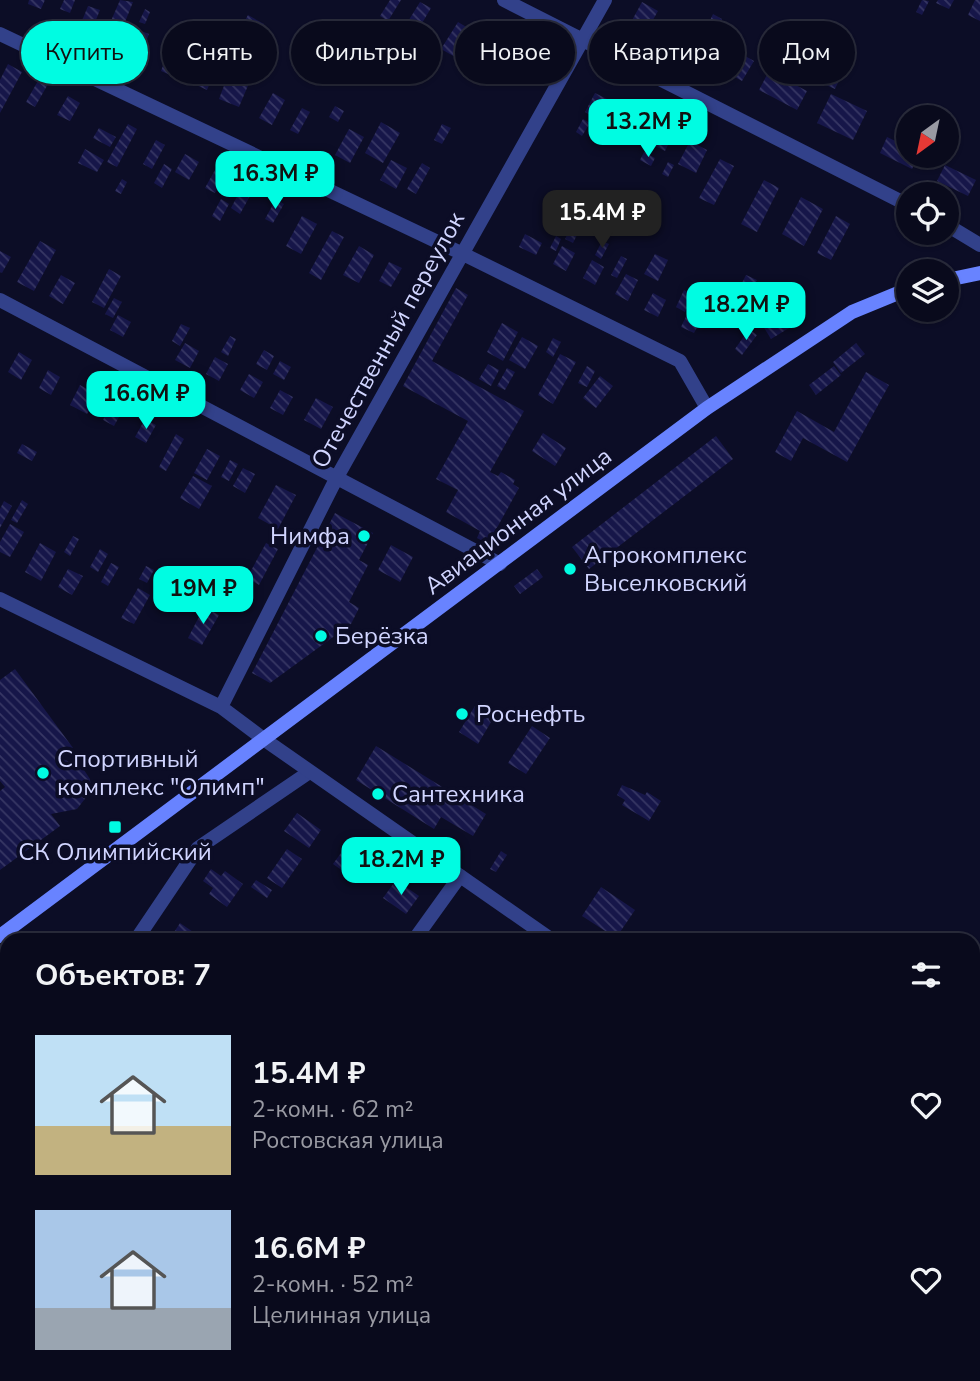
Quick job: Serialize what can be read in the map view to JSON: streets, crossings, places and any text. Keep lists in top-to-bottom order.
{
  "streets": {
    "main road": ["Авиационная улица"],
    "street": ["Отечественный переулок"]
  },
  "places": {
    "other": [
      "Нимфа",
      "Агрокомплекс Выселковский",
      "Берёзка",
      "Роснефть",
      "Спортивный комплекс \"Олимп\"",
      "Сантехника"
    ],
    "transit": ["СК Олимпийский"]
  },
  "north": "bottom left",
  "page": {
    "chip": [
      "Купить",
      "Снять",
      "Фильтры",
      "Новое",
      "Квартира",
      "Дом"
    ],
    "price": [
      "13.2M ₽",
      "16.3M ₽",
      "15.4M ₽",
      "18.2M ₽",
      "16.6M ₽",
      "19M ₽",
      "18.2M ₽"
    ],
    "heading": "Объектов: 7",
    "list": [
      {
        "name": "15.4M ₽",
        "note": "2-комн. · 62 m² · Ростовская улица"
      },
      {
        "name": "16.6M ₽",
        "note": "2-комн. · 52 m² · Целинная улица"
      }
    ]
  }
}
